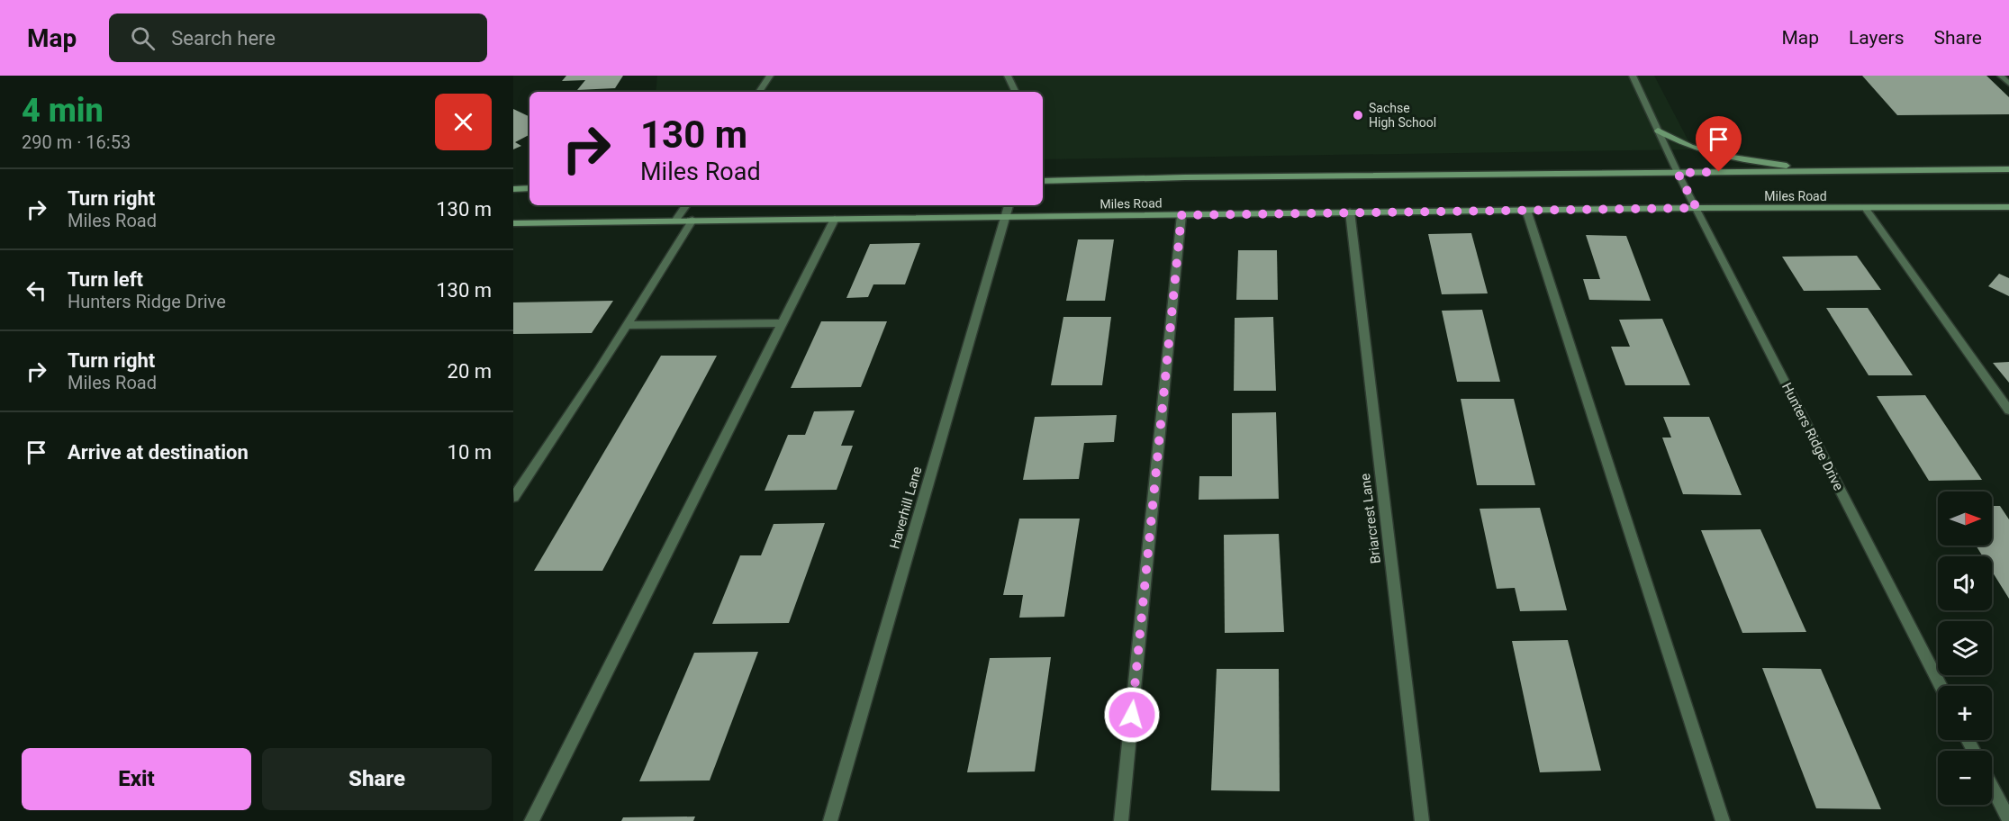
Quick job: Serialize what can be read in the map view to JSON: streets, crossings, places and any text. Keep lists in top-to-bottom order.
{
  "streets": {
    "main road": ["Miles Road"],
    "street": ["Hunters Ridge Drive", "Haverhill Lane", "Briarcrest Lane"]
  },
  "crossings": [
    ["Miles Road", "Hunters Ridge Drive"],
    ["Miles Road", "Haverhill Lane"],
    ["Miles Road", "Briarcrest Lane"]
  ],
  "places": ["Sachse High School"],
  "north": "right",
  "page": {
    "header": "Map",
    "search": "Search here",
    "nav": ["Map", "Layers", "Share"],
    "heading": ["4 min", "290 m · 16:53"],
    "turn": ["130 m", "Miles Road"],
    "list": [
      {
        "name": "Turn right",
        "note": "Miles Road",
        "value": "130 m"
      },
      {
        "name": "Turn left",
        "note": "Hunters Ridge Drive",
        "value": "130 m"
      },
      {
        "name": "Turn right",
        "note": "Miles Road",
        "value": "20 m"
      },
      {
        "name": "Arrive at destination",
        "value": "10 m"
      }
    ],
    "map_buttons": ["+", "−"],
    "buttons": ["Exit", "Share"]
  }
}
